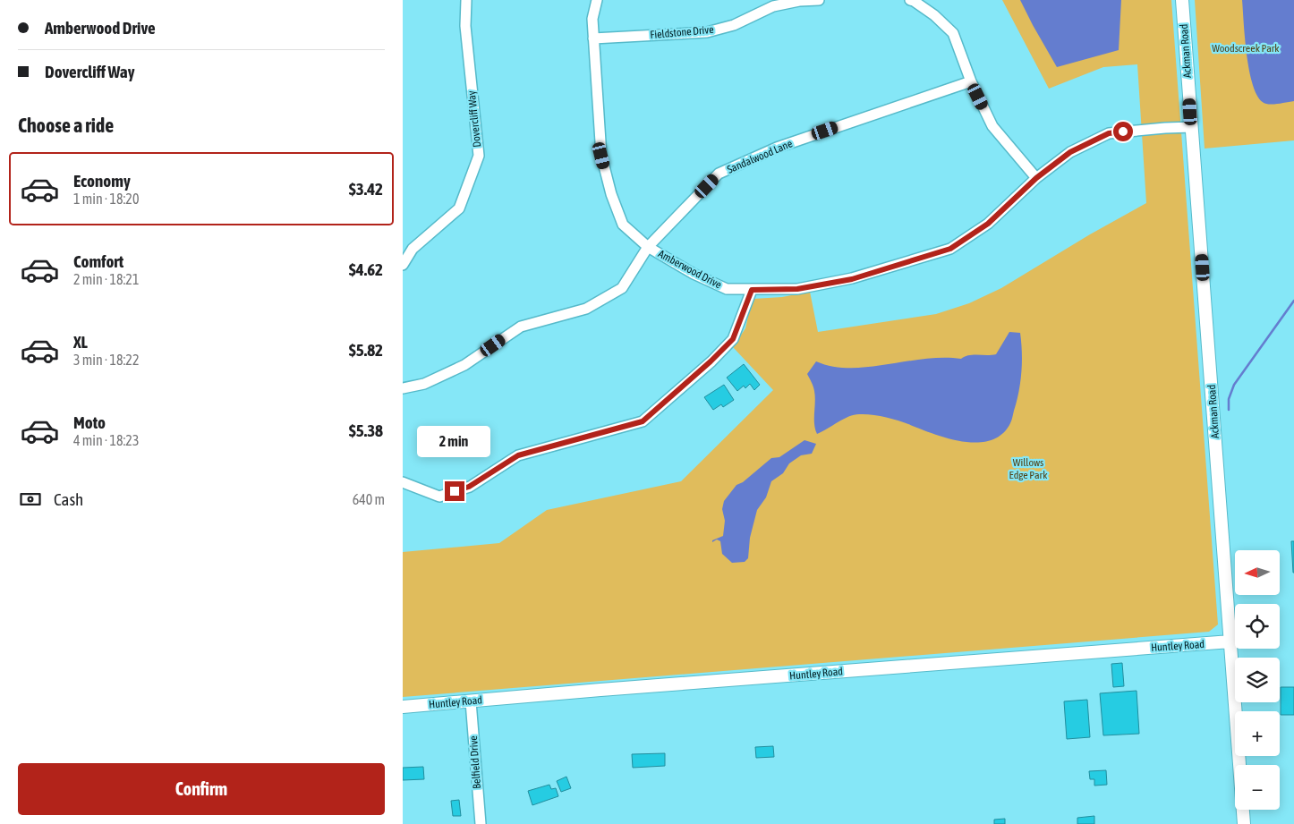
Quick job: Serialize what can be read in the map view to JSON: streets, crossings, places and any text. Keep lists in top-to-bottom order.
{
  "streets": {
    "street": [
      "Fieldstone Drive",
      "Ackman Road",
      "Dovercliff Way",
      "Sandalwood Lane",
      "Amberwood Drive",
      "Huntley Road",
      "Belfield Drive"
    ]
  },
  "crossings": [
    ["Fieldstone Drive", "Amberwood Drive"],
    ["Ackman Road", "Amberwood Drive"],
    ["Ackman Road", "Huntley Road"],
    ["Sandalwood Lane", "Amberwood Drive"],
    ["Huntley Road", "Belfield Drive"]
  ],
  "parks": ["Woodscreek Park", "Willows Edge Park"],
  "north": "left",
  "page": {
    "banner": ["Amberwood Drive", "Dovercliff Way"],
    "heading": "Choose a ride",
    "list": [
      {
        "name": "Economy",
        "note": "1 min · 18:20",
        "value": "$3.42"
      },
      {
        "name": "Comfort",
        "note": "2 min · 18:21",
        "value": "$4.62"
      },
      {
        "name": "XL",
        "note": "3 min · 18:22",
        "value": "$5.82"
      },
      {
        "name": "Moto",
        "note": "4 min · 18:23",
        "value": "$5.38"
      }
    ],
    "bubble": "2 min",
    "pay": ["Cash", "640 m"],
    "map_buttons": ["+", "−"],
    "buttons": "Confirm"
  }
}
